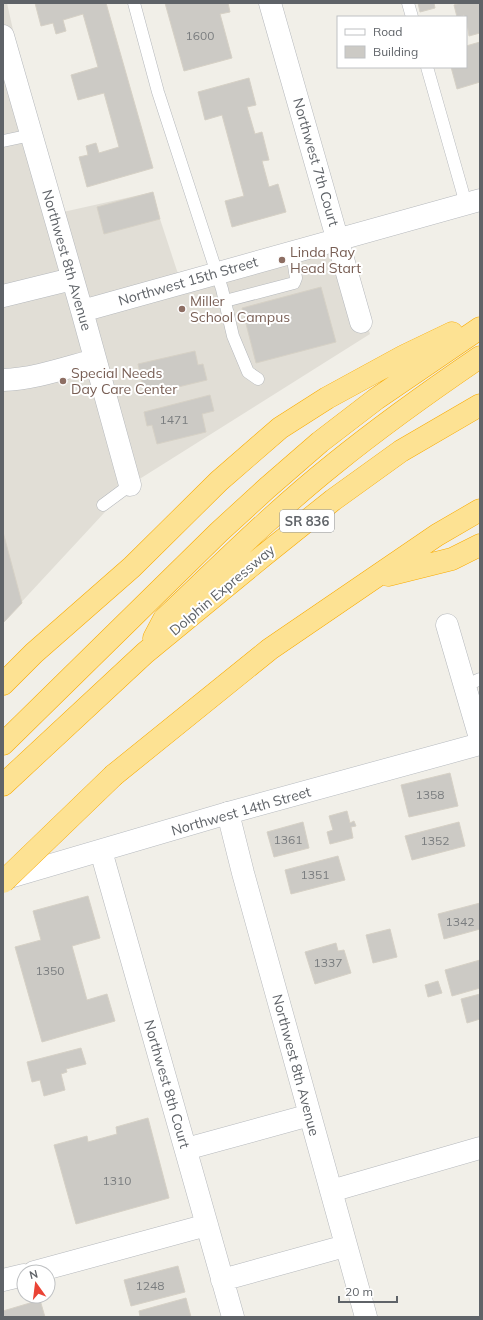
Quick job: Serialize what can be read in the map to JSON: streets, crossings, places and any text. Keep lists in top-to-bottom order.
{
  "streets": {
    "highway": ["SR 836", "Dolphin Expressway"],
    "street": [
      "Northwest 7th Court",
      "Northwest 8th Avenue",
      "Northwest 15th Street",
      "Northwest 14th Street",
      "Northwest 8th Court"
    ]
  },
  "crossings": [
    ["Northwest 7th Court", "Northwest 15th Street"],
    ["Northwest 8th Avenue", "Northwest 15th Street"],
    ["Northwest 8th Avenue", "Northwest 14th Street"],
    ["Northwest 14th Street", "Northwest 8th Court"]
  ],
  "places": ["Linda Ray Head Start", "Miller School Campus", "Special Needs Day Care Center"],
  "house_numbers": [
    "1600",
    "1471",
    "1358",
    "1361",
    "1352",
    "1351",
    "1342",
    "1337",
    "1350",
    "1310",
    "1248"
  ],
  "legend": ["Road", "Building"],
  "scale_bar": "20 m",
  "north": "top"
}
